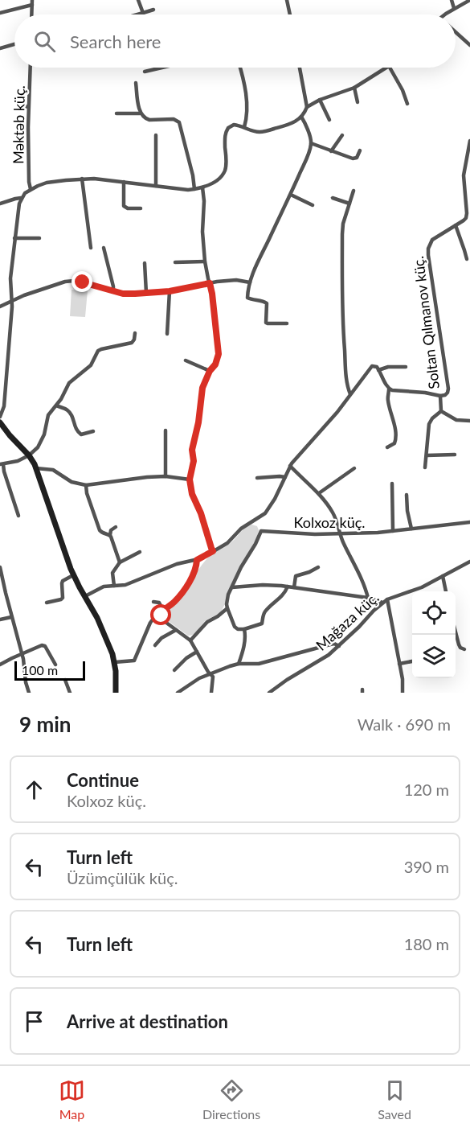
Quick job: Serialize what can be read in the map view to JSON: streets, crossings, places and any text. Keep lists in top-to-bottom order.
{
  "streets": {
    "street": [
      "Məktəb küç.",
      "Soltan Qılmanov küç.",
      "Kolxoz küç.",
      "Mağaza küç."
    ]
  },
  "scale_bar": "100 m",
  "page": {
    "search": "Search here",
    "scale": "100 m",
    "heading": ["9 min", "Walk · 690 m"],
    "list": [
      ["Continue", "Kolxoz küç.", "120 m"],
      ["Turn left", "Üzümçülük küç.", "390 m"],
      ["Turn left", "180 m"],
      "Arrive at destination"
    ],
    "nav": ["Map", "Directions", "Saved"]
  }
}
